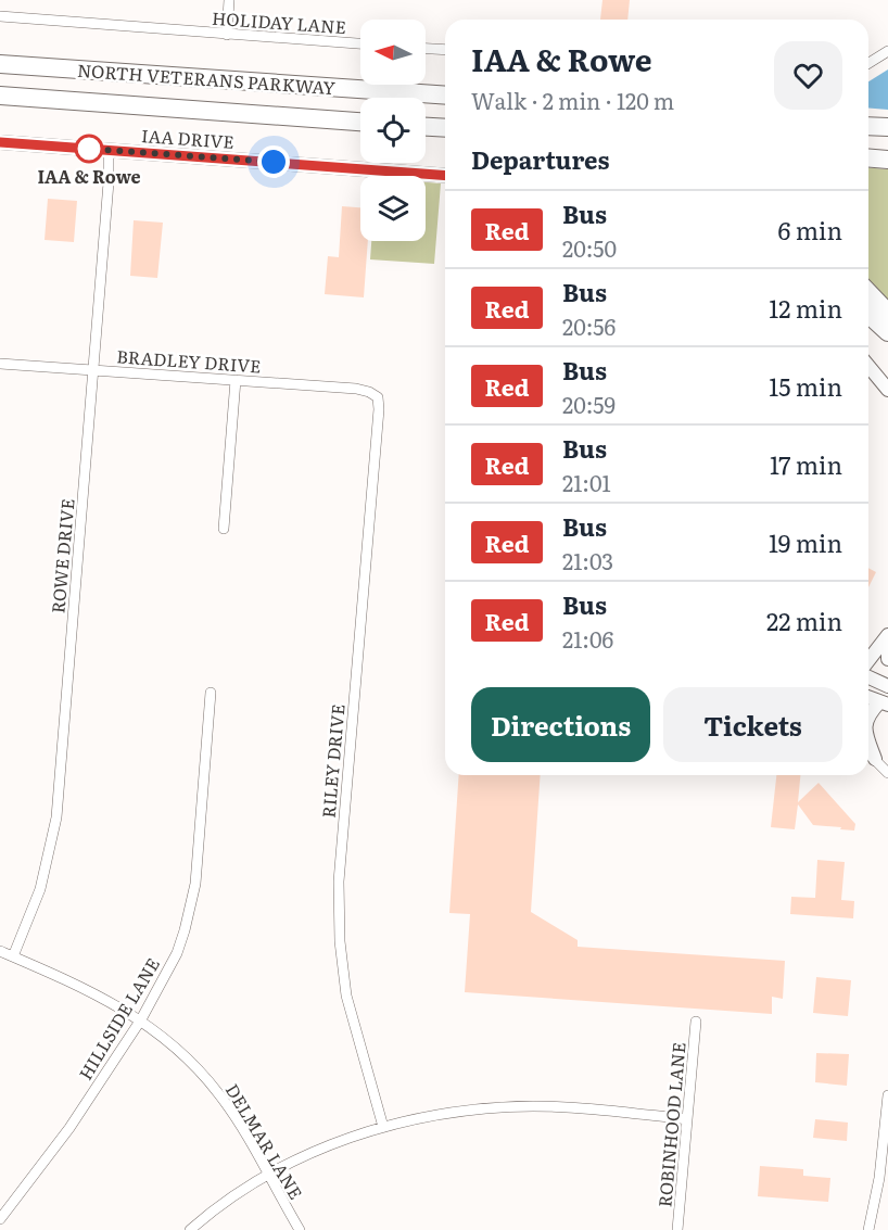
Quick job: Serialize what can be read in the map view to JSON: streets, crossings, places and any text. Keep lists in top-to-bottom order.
{
  "streets": {
    "highway": ["NORTH VETERANS PARKWAY"],
    "street": [
      "HOLIDAY LANE",
      "IAA DRIVE",
      "BRADLEY DRIVE",
      "ROWE DRIVE",
      "RILEY DRIVE",
      "HILLSIDE LANE",
      "ROBINHOOD LANE",
      "DELMAR LANE"
    ]
  },
  "crossings": [
    ["IAA DRIVE", "ROWE DRIVE"],
    ["BRADLEY DRIVE", "ROWE DRIVE"],
    ["BRADLEY DRIVE", "RILEY DRIVE"],
    ["ROWE DRIVE", "DELMAR LANE"],
    ["HILLSIDE LANE", "DELMAR LANE"]
  ],
  "places": ["IAA & Rowe"],
  "lines": ["bus line Red"],
  "north": "left",
  "page": {
    "heading": [
      ["IAA & Rowe", "Walk · 2 min · 120 m"],
      "Departures"
    ],
    "list": [
      {
        "mark": "Red",
        "name": "Bus",
        "note": "20:50",
        "value": "6 min"
      },
      {
        "mark": "Red",
        "name": "Bus",
        "note": "20:56",
        "value": "12 min"
      },
      {
        "mark": "Red",
        "name": "Bus",
        "note": "20:59",
        "value": "15 min"
      },
      {
        "mark": "Red",
        "name": "Bus",
        "note": "21:01",
        "value": "17 min"
      },
      {
        "mark": "Red",
        "name": "Bus",
        "note": "21:03",
        "value": "19 min"
      },
      {
        "mark": "Red",
        "name": "Bus",
        "note": "21:06",
        "value": "22 min"
      }
    ],
    "buttons": ["Directions", "Tickets"]
  }
}
